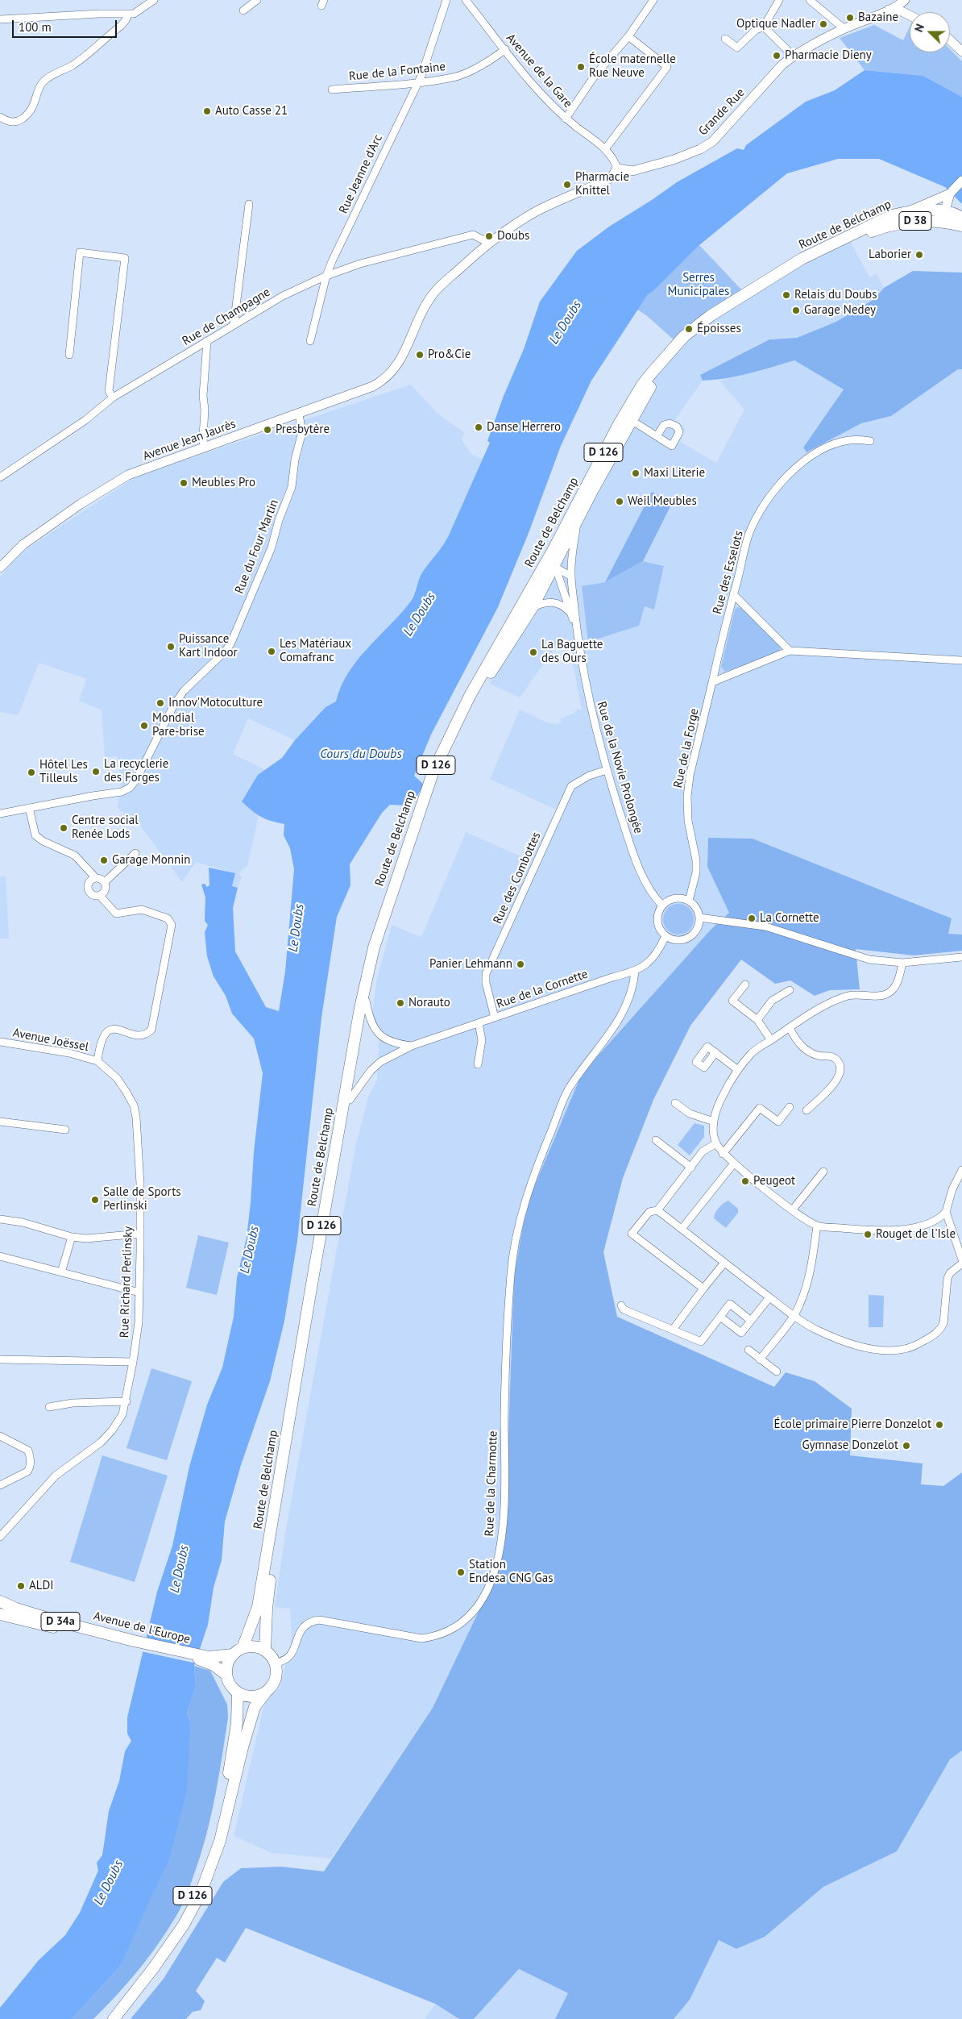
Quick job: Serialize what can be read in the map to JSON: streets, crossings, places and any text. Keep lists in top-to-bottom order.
{
  "streets": {
    "main road": [
      "D 38",
      "Route de Belchamp",
      "D 126",
      "D 34a",
      "Avenue de l'Europe"
    ],
    "street": [
      "Avenue de la Gare",
      "Rue de la Fontaine",
      "Grande Rue",
      "Rue Jeanne d'Arc",
      "Rue de Champagne",
      "Avenue Jean Jaurès",
      "Rue du Four Martin",
      "Rue des Esselots",
      "Rue de la Forge",
      "Rue de la Novie Prolongée",
      "Rue des Combottes",
      "Rue de la Cornette",
      "Avenue Joëssel",
      "Rue Richard Perlinsky",
      "Rue de la Charmotte"
    ]
  },
  "crossings": [
    ["Avenue de la Gare", "Rue de la Fontaine"],
    ["Avenue de la Gare", "Grande Rue"],
    ["Rue de la Fontaine", "Rue Jeanne d'Arc"],
    ["Rue Jeanne d'Arc", "Rue de Champagne"],
    ["D 38", "Route de Belchamp"],
    ["Route de Belchamp", "D 126"],
    ["Route de Belchamp", "Rue de la Novie Prolongée"],
    ["Route de Belchamp", "Rue de la Cornette"],
    ["Route de Belchamp", "Rue de la Charmotte"],
    ["Route de Belchamp", "Avenue de l'Europe"],
    ["Rue de Champagne", "Avenue Jean Jaurès"],
    ["Avenue Jean Jaurès", "Rue du Four Martin"],
    ["D 126", "Rue de la Charmotte"],
    ["D 126", "Avenue de l'Europe"],
    ["Rue des Esselots", "Rue de la Forge"],
    ["Rue de la Forge", "Rue de la Novie Prolongée"],
    ["Rue de la Forge", "Rue de la Cornette"],
    ["Rue de la Novie Prolongée", "Rue des Combottes"],
    ["Rue de la Novie Prolongée", "Rue de la Cornette"],
    ["Rue des Combottes", "Rue de la Cornette"],
    ["Rue de la Cornette", "Rue de la Charmotte"],
    ["Avenue Joëssel", "Rue Richard Perlinsky"],
    ["Rue de la Charmotte", "Avenue de l'Europe"]
  ],
  "water": ["Le Doubs", "Cours du Doubs"],
  "parks": ["Serres Municipales"],
  "places": [
    "Bazaine",
    "Optique Nadler",
    "Pharmacie Dieny",
    "École maternelle Rue Neuve",
    "Auto Casse 21",
    "Pharmacie Knittel",
    "Doubs",
    "Laborier",
    "Relais du Doubs",
    "Garage Nedey",
    "Époisses",
    "Pro&Cie",
    "Danse Herrero",
    "Presbytère",
    "Maxi Literie",
    "Meubles Pro",
    "Weil Meubles",
    "Puissance Kart Indoor",
    "Les Matériaux Comafranc",
    "La Baguette des Ours",
    "Innov'Motoculture",
    "Mondial Pare-brise",
    "La recyclerie des Forges",
    "Hôtel Les Tilleuls",
    "Centre social Renée Lods",
    "Garage Monnin",
    "La Cornette",
    "Panier Lehmann",
    "Norauto",
    "Peugeot",
    "Salle de Sports Perlinski",
    "Rouget de l'Isle",
    "École primaire Pierre Donzelot",
    "Gymnase Donzelot",
    "Station Endesa CNG Gas",
    "ALDI"
  ],
  "scale_bar": "100 m",
  "north": "left"
}
